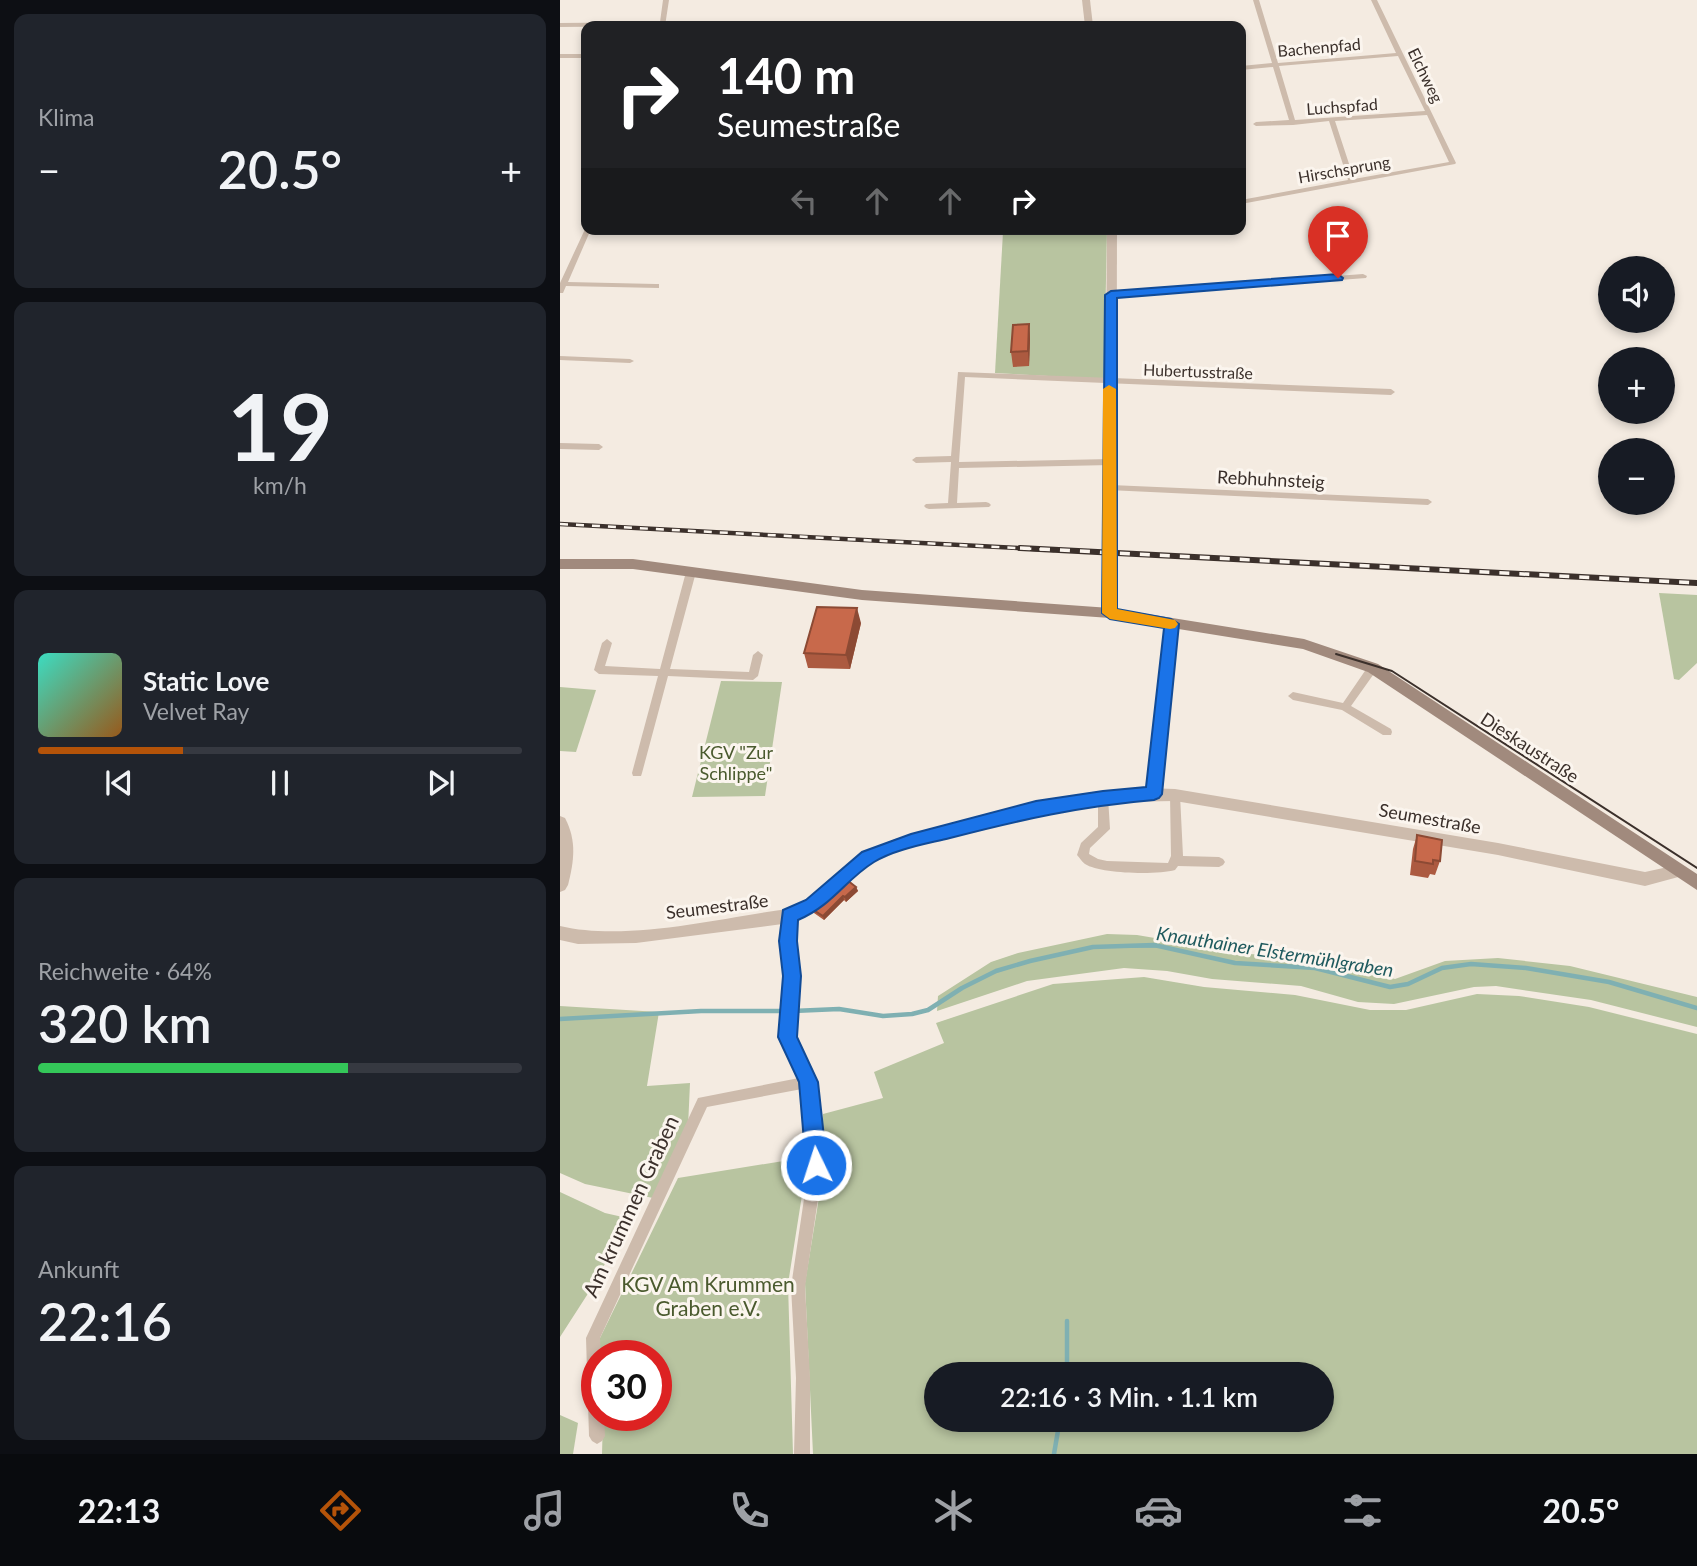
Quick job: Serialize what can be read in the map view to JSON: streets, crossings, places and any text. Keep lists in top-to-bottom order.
{
  "streets": {
    "main road": ["Dieskaustraße"],
    "street": [
      "Bachenpfad",
      "Elchweg",
      "Luchspfad",
      "Hirschsprung",
      "Hubertusstraße",
      "Rebhuhnsteig",
      "Seumestraße",
      "Am krummen Graben"
    ]
  },
  "crossings": [
    ["Bachenpfad", "Elchweg"],
    ["Elchweg", "Luchspfad"],
    ["Elchweg", "Hirschsprung"],
    ["Dieskaustraße", "Seumestraße"]
  ],
  "water": ["Knauthainer Elstermühlgraben"],
  "parks": ["KGV \"Zur Schlippe\"", "KGV Am Krummen Graben e.V."],
  "page": {
    "tile": [
      "Klima",
      ["19", "km/h"],
      ["Reichweite · 64%", "320 km"],
      ["Ankunft", "22:16"]
    ],
    "turn": ["140 m", "Seumestraße"],
    "heat": ["−", "20.5°", "+"],
    "map_buttons": ["+", "−"],
    "song": ["Static Love", "Velvet Ray"],
    "limit": "30",
    "trip": "22:16 · 3 Min. · 1.1 km",
    "tabs": ["22:13", "20.5°"]
  }
}
